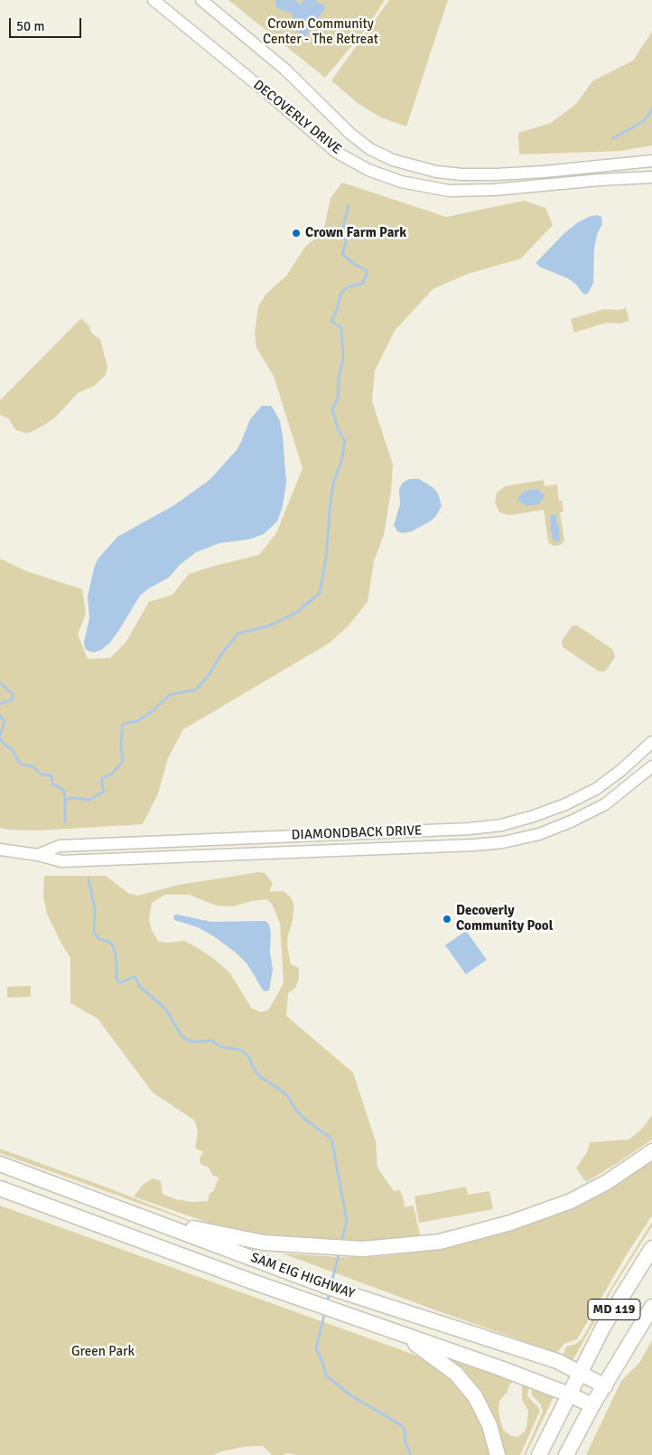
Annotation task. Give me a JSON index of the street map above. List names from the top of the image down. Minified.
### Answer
{"streets":{"main road":["SAM EIG HIGHWAY","MD 119"],"street":["DECOVERLY DRIVE","DIAMONDBACK DRIVE"]},"crossings":[["SAM EIG HIGHWAY","MD 119"]],"parks":["Crown Community Center - The Retreat","Green Park"],"places":["Crown Farm Park","Decoverly Community Pool"],"scale_bar":"50 m"}
